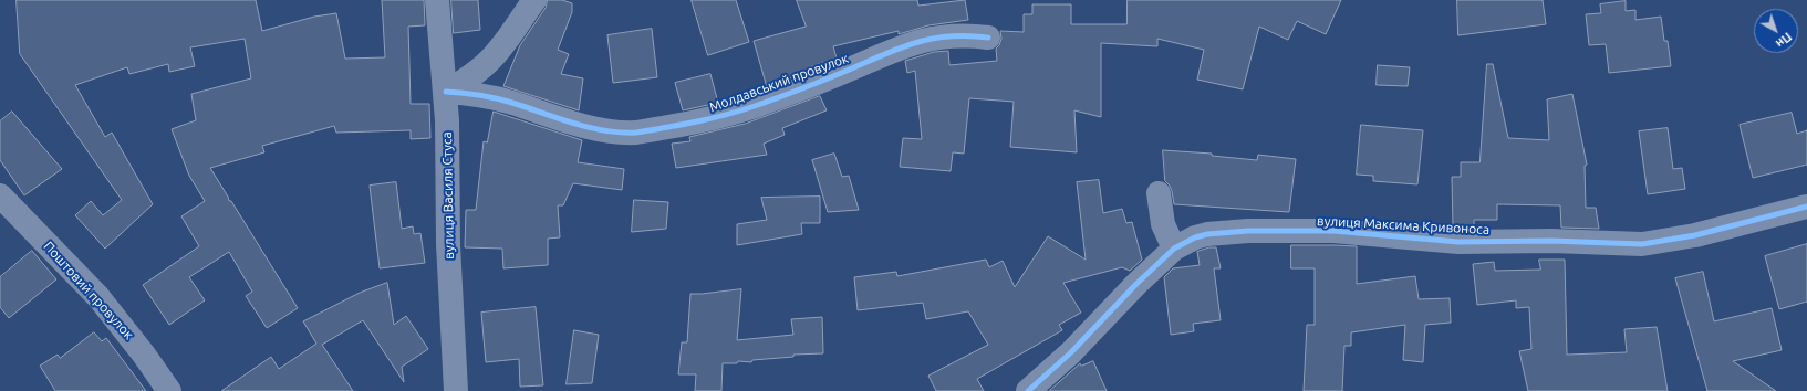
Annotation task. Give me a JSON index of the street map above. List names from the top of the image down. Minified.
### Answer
{"streets":{"street":["Молдавський провулок","вулиця Василя Стуса","вулиця Максима Кривоноса","Поштовий провулок"]},"crossings":[["Молдавський провулок","вулиця Василя Стуса"]],"north":"bottom right"}
